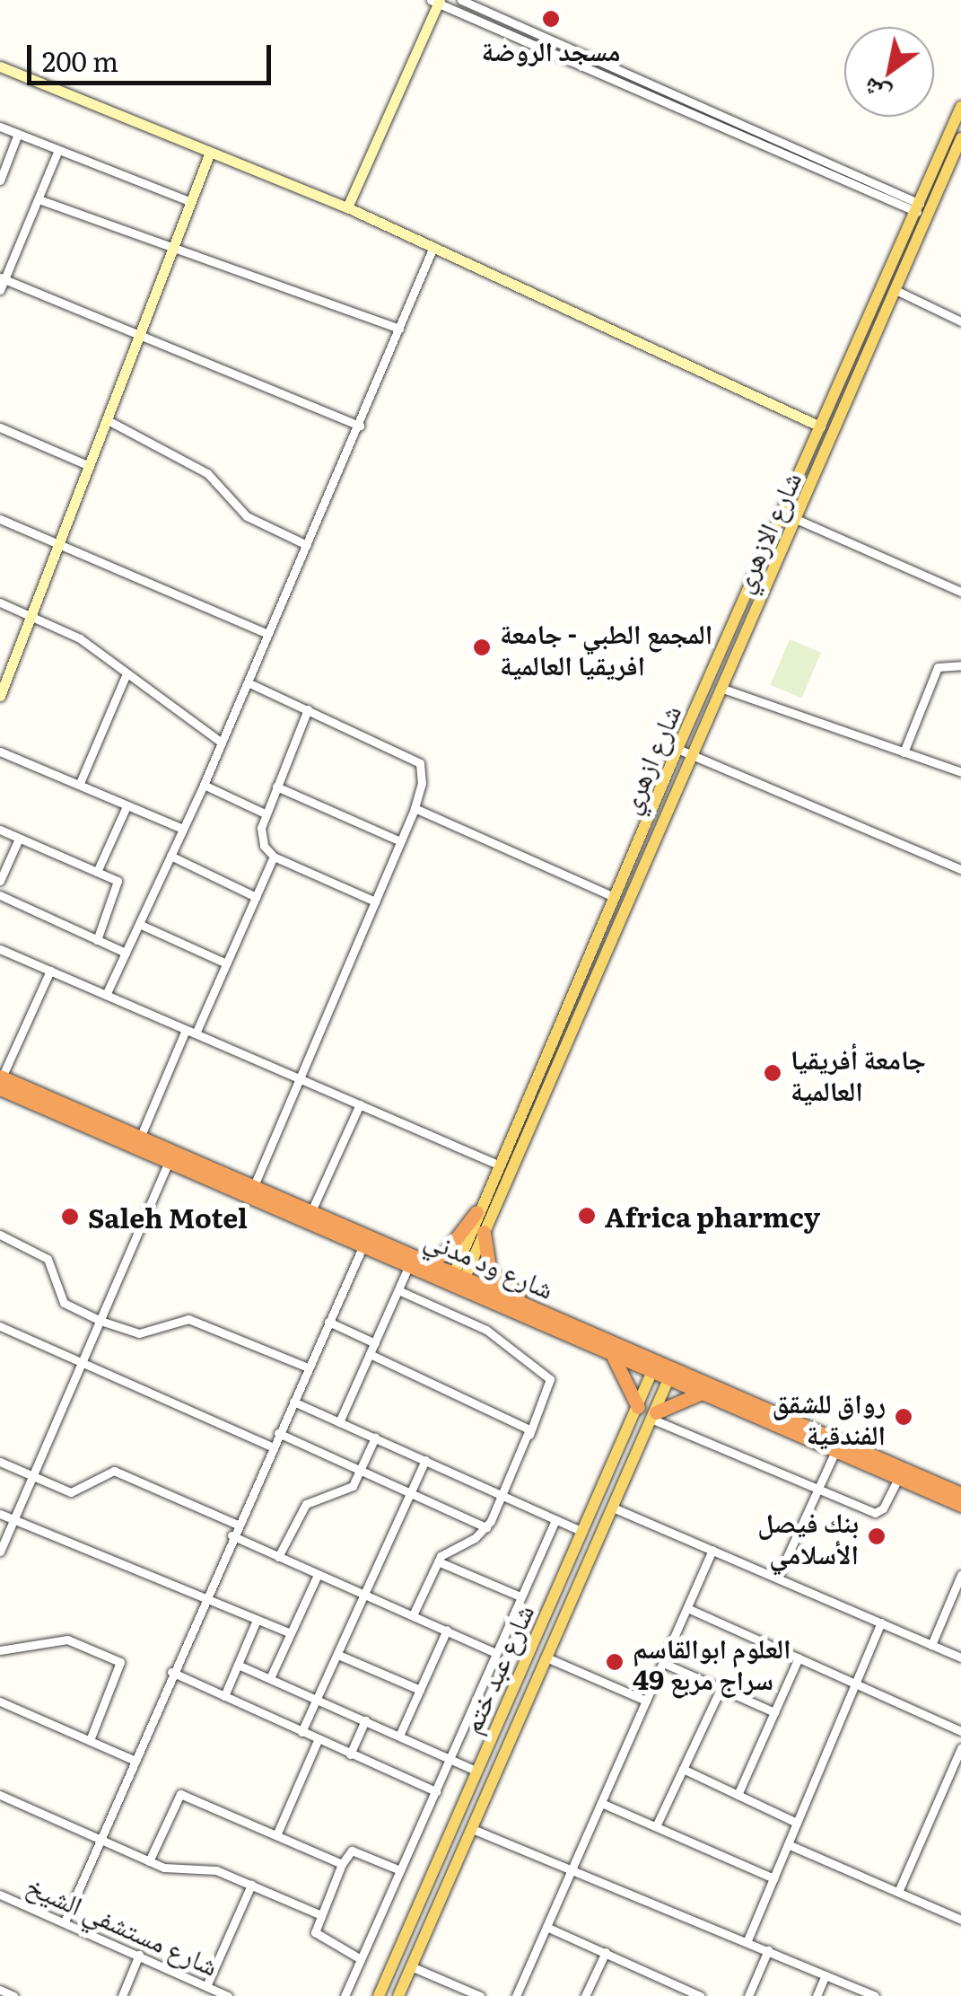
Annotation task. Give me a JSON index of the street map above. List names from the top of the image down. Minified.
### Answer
{"streets":{"highway":["شارع ود مدني"],"main road":["شارع الازهري","شارع ازهري","شارع عبد ختم"],"street":["شارع مستشفي الشيخ"]},"crossings":[["شارع الازهري","شارع ازهري"],["شارع الازهري","شارع ود مدني"],["شارع ازهري","شارع ود مدني"],["شارع ود مدني","شارع عبد ختم"]],"places":["مسجد الروضة","المجمع الطبي - جامعة افريقيا العالمية","جامعة أفريقيا العالمية","Africa pharmcy","Saleh Motel","رواق للشقق الفندقية","بنك فيصل الأسلامي","العلوم ابوالقاسم سراج مربع 49"],"scale_bar":"200 m","north":"bottom left"}
